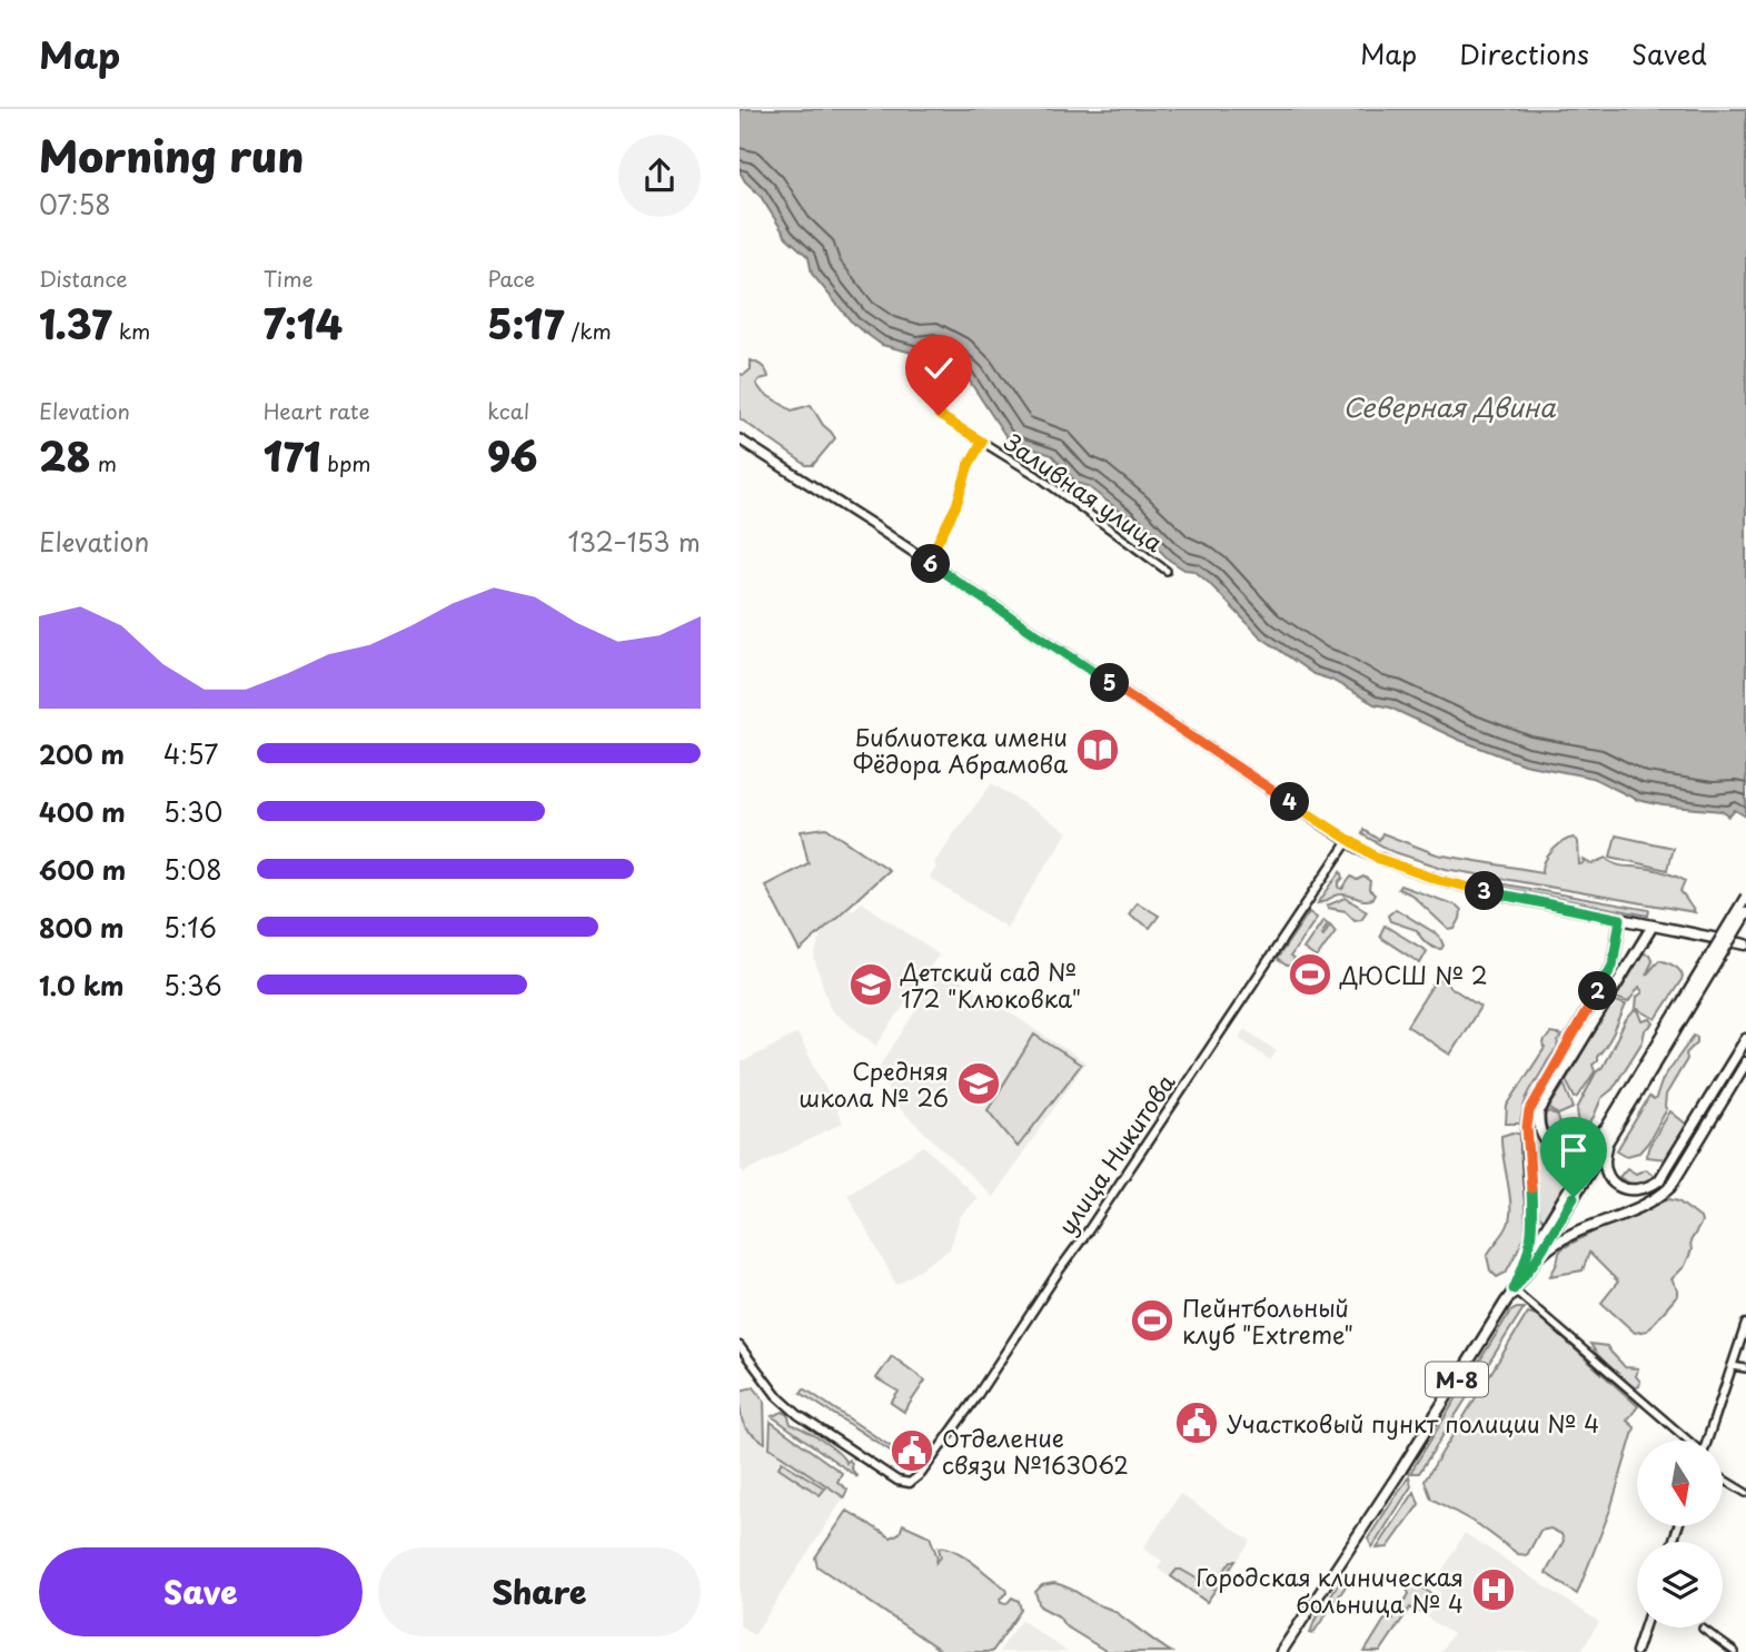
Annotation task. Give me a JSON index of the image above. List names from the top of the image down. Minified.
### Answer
{"streets":{"main road":["М-8"],"street":["Заливная улица","улица Никитова"]},"water":["Северная Двина"],"places":{"library":["Библиотека имени Фёдора Абрамова"],"sports":["ДЮСШ № 2","Пейнтбольный клуб \"Extreme\""],"school or university":["Детский сад № 172 \"Клюковка\"","Средняя школа № 26"],"public building":["Участковый пункт полиции № 4","Отделение связи №163062"],"hospital":["Городская клиническая больница № 4"]},"north":"bottom","page":{"header":"Map","nav":["Map","Directions","Saved"],"heading":["Morning run","07:58"],"stats":[["Distance","1.37 km"],["Time","7:14"],["Pace","5:17 /km"],["Elevation","28 m"],["Heart rate","171 bpm"],["kcal","96"]],"chart":["Elevation","132–153 m"],"pins":["6","5","4","3","2"],"list":[{"name":"200 m","note":"4:57"},{"name":"400 m","note":"5:30"},{"name":"600 m","note":"5:08"},{"name":"800 m","note":"5:16"},{"name":"1.0 km","note":"5:36"}],"buttons":["Save","Share"]}}
